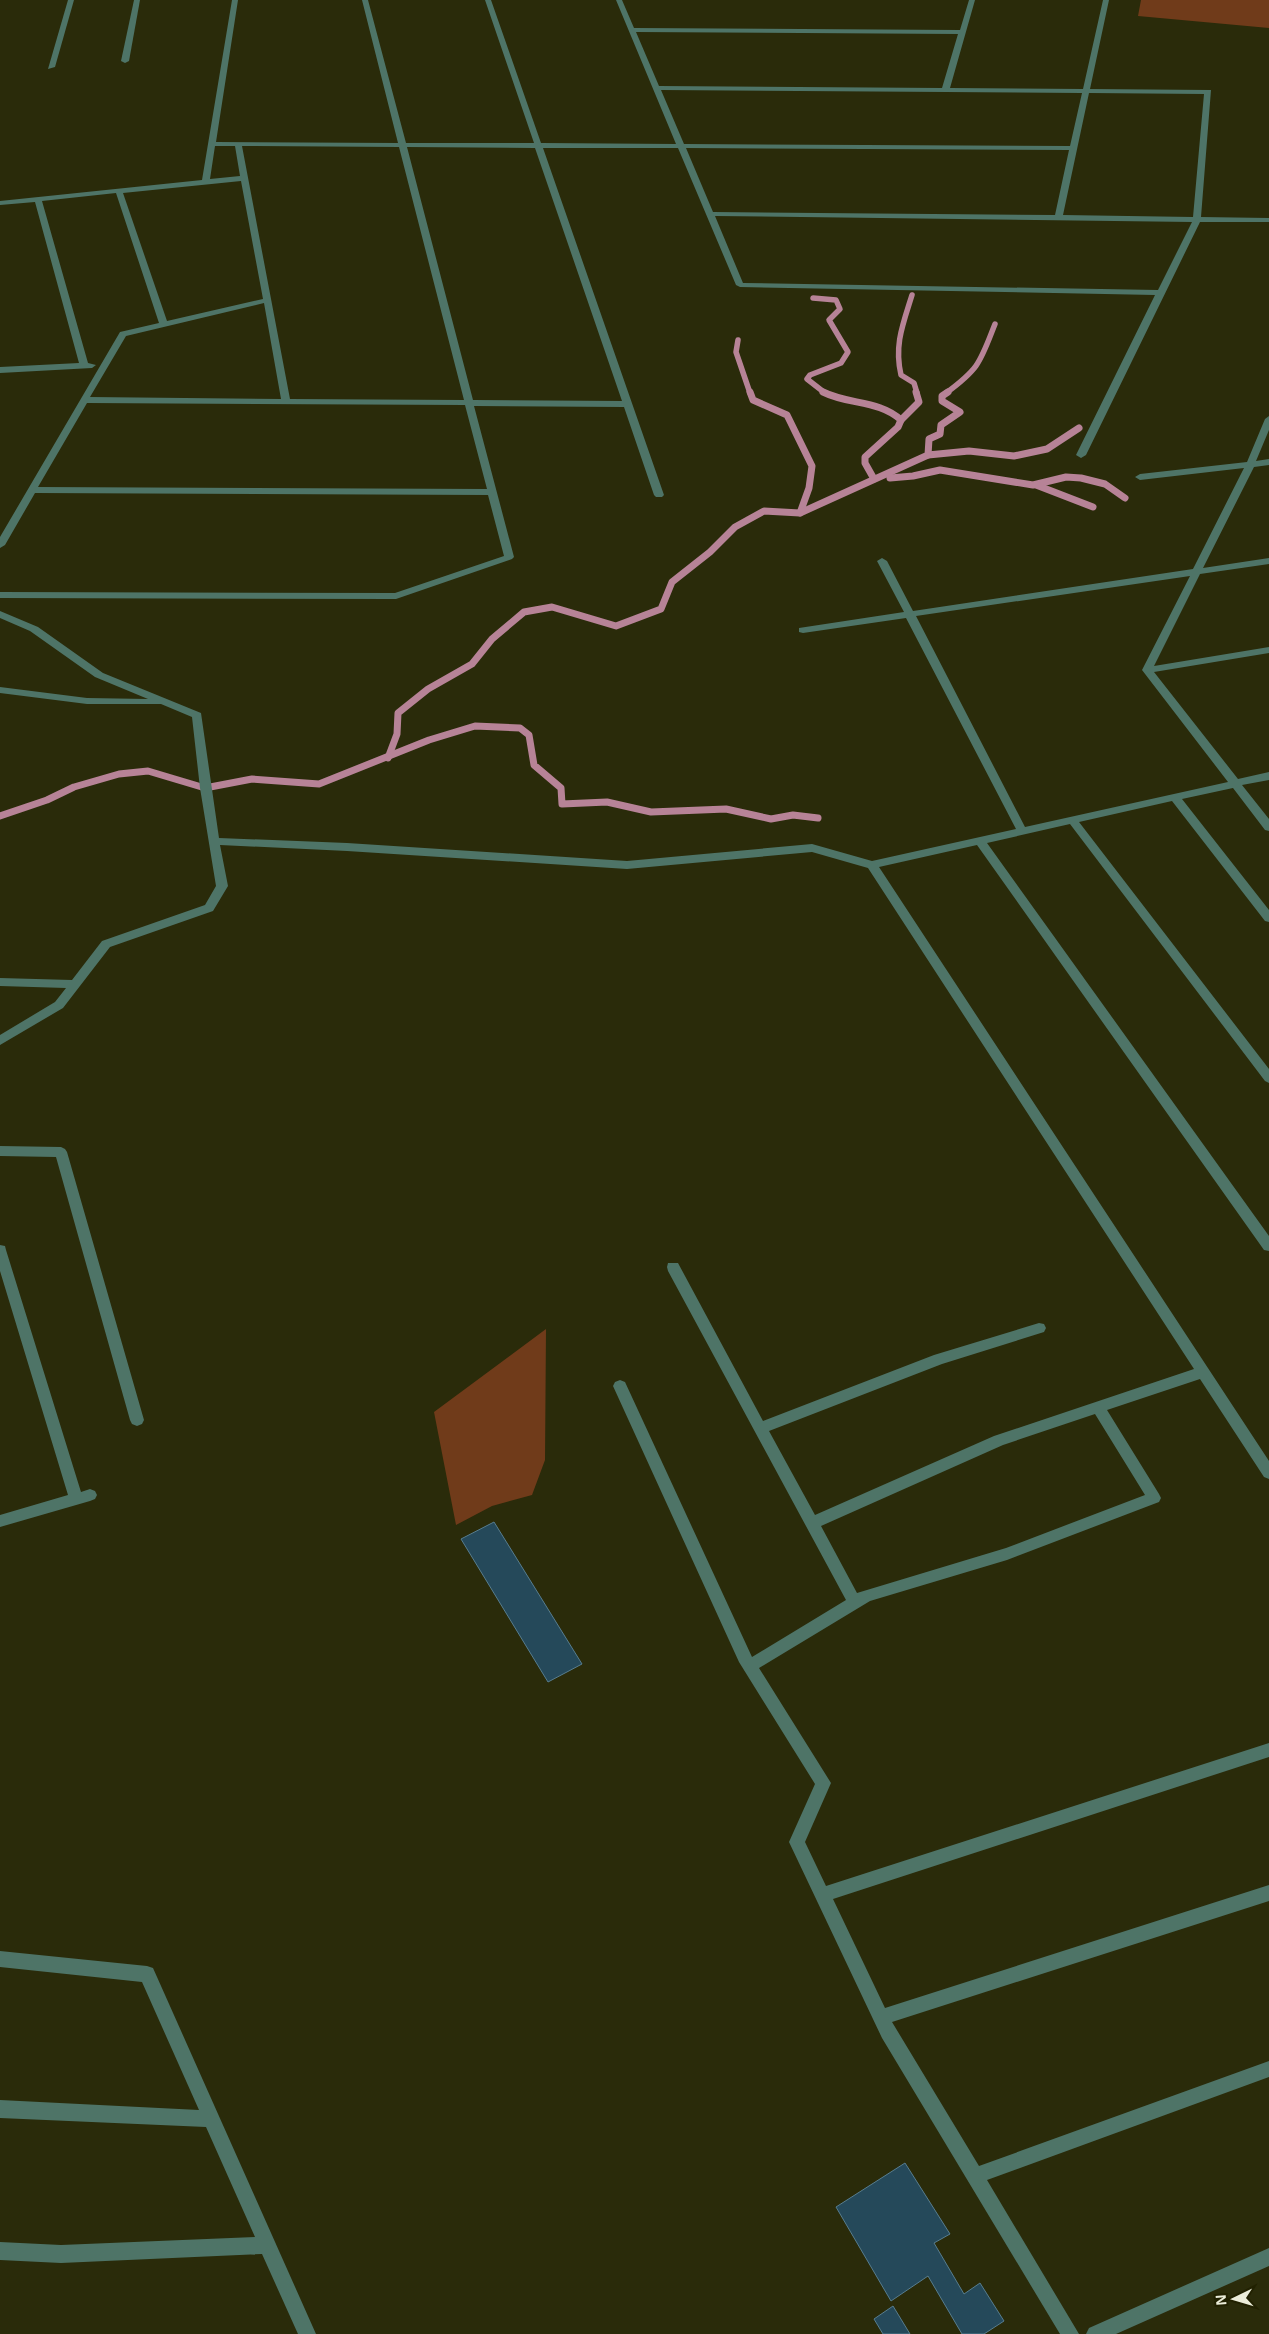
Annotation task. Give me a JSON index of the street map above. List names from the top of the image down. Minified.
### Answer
{"north":"left"}
